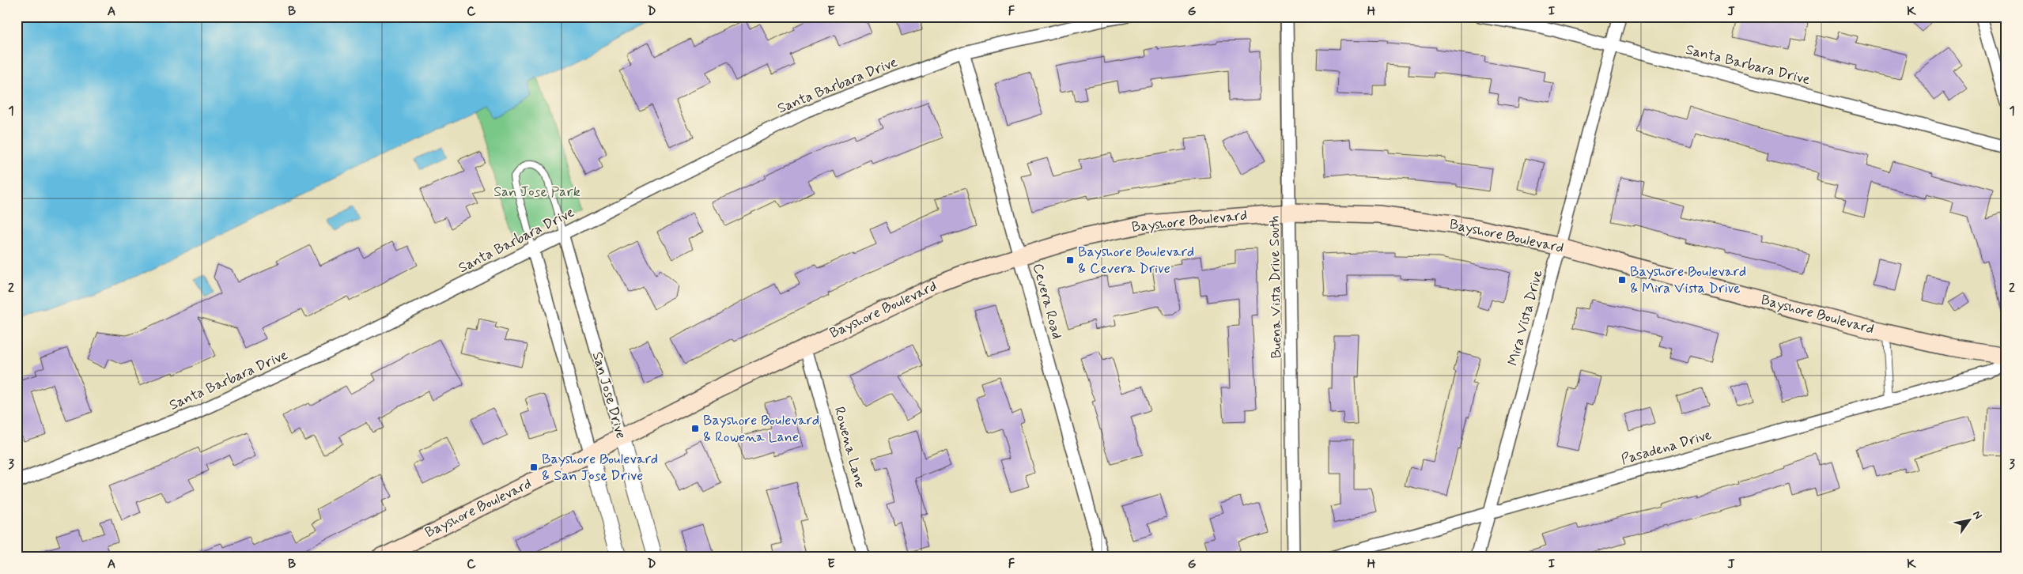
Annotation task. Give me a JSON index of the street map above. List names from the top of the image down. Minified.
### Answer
{"streets":{"main road":["Bayshore Boulevard"],"street":["Santa Barbara Drive","Buena Vista Drive South","Cevera Road","Mira Vista Drive","San Jose Drive","Rowena Lane","Pasadena Drive"]},"crossings":[["Santa Barbara Drive","Cevera Road"],["Santa Barbara Drive","Mira Vista Drive"],["Santa Barbara Drive","San Jose Drive"],["Bayshore Boulevard","Buena Vista Drive South"],["Bayshore Boulevard","Cevera Road"],["Bayshore Boulevard","Mira Vista Drive"],["Bayshore Boulevard","San Jose Drive"],["Bayshore Boulevard","Rowena Lane"],["Mira Vista Drive","Pasadena Drive"]],"parks":["San Jose Park"],"places":{"transit":["Bayshore Boulevard & Cevera Drive","Bayshore Boulevard & Mira Vista Drive","Bayshore Boulevard & Rowena Lane","Bayshore Boulevard & San Jose Drive"]},"north":"top right","grid":{"columns":["A","B","C","D","E","F","G","H","I","J","K"],"rows":["1","2","3"]}}
